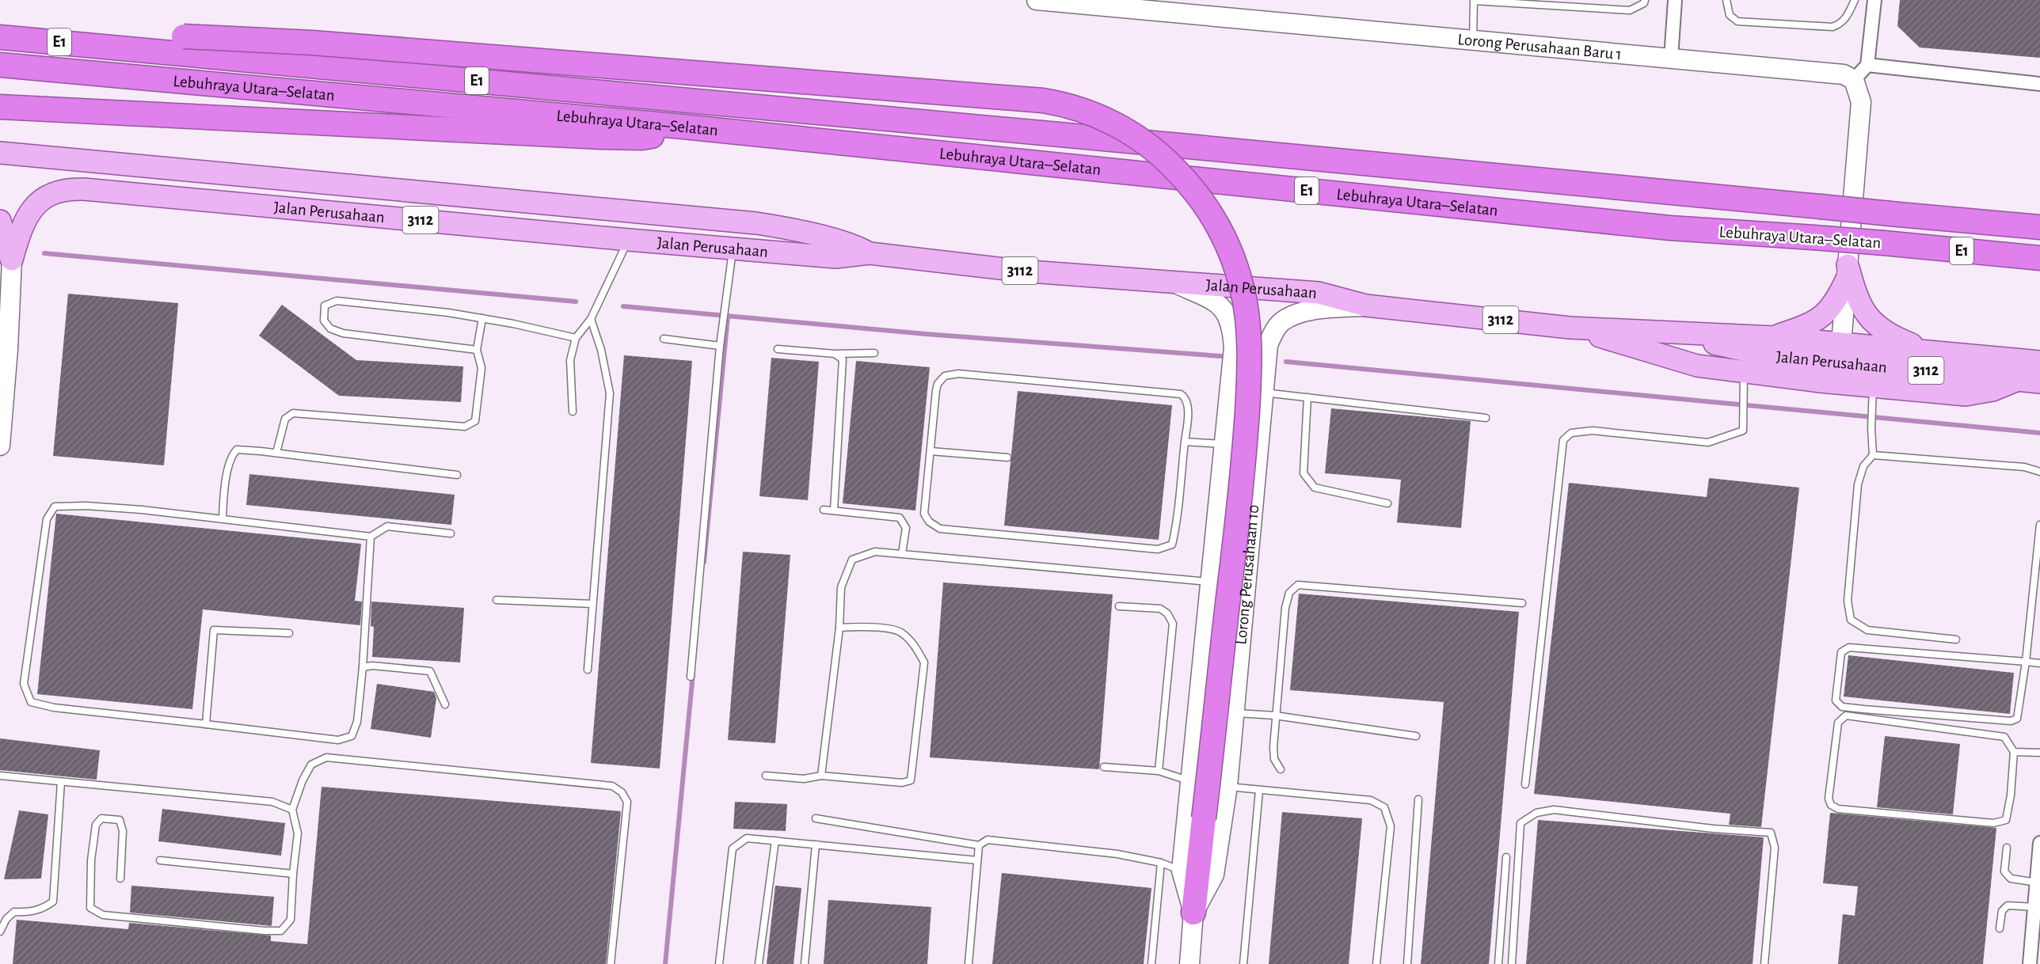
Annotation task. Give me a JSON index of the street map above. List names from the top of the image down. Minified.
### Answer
{"streets":{"highway":["E1","Lebuhraya Utara–Selatan"],"main road":["Jalan Perusahaan","3112"],"street":["Lorong Perusahaan Baru 1","Lorong Perusahaan 10"]},"crossings":[["Jalan Perusahaan","Lorong Perusahaan 10"]]}
